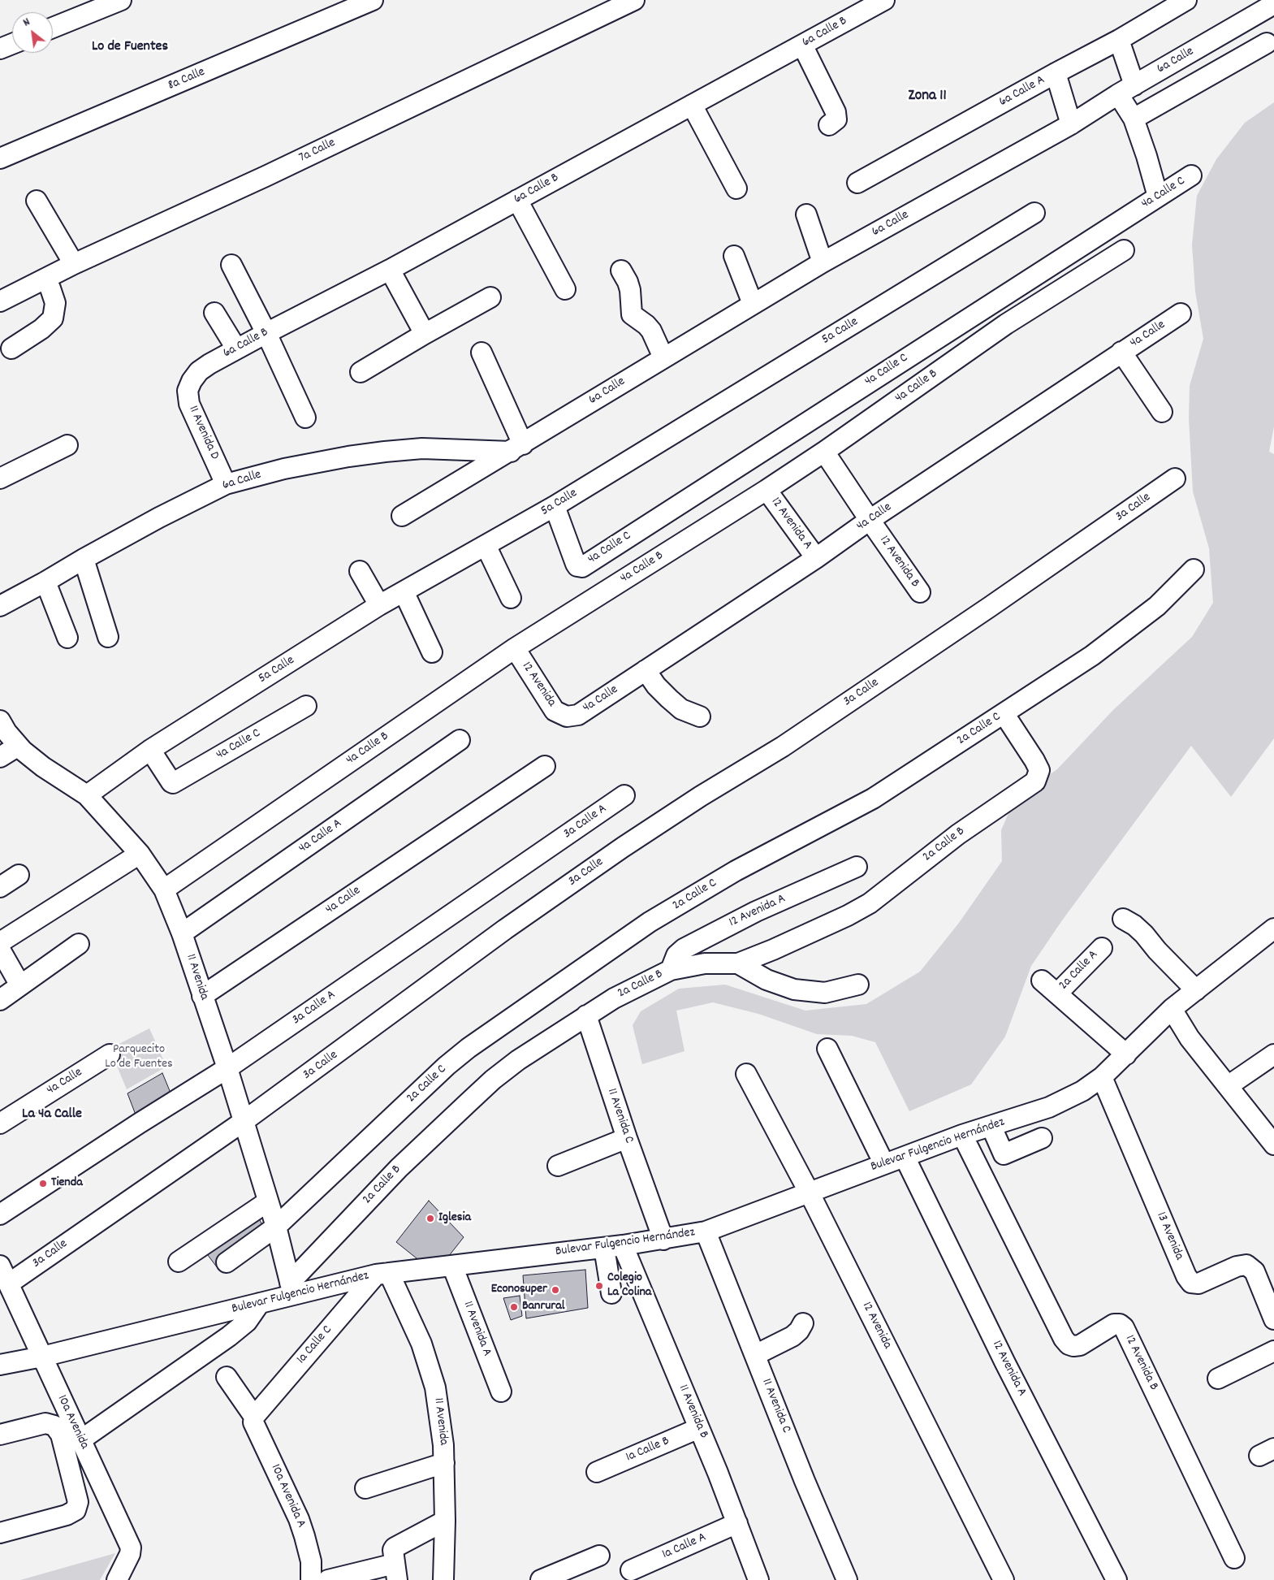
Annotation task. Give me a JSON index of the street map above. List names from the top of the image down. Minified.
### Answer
{"streets":{"street":["6a Calle B","6a Calle","8a Calle","6a Calle A","7a Calle","4a Calle C","5a Calle","4a Calle","4a Calle B","11 Avenida D","3a Calle","12 Avenida A","12 Avenida B","12 Avenida","2a Calle C","3a Calle A","4a Calle A","2a Calle B","2a Calle A","11 Avenida","11 Avenida C","Bulevar Fulgencio Hernández","13 Avenida","11 Avenida A","1a Calle C","11 Avenida B","10a Avenida","1a Calle B","10a Avenida A","1a Calle A"]},"crossings":[["6a Calle B","11 Avenida D"],["6a Calle","11 Avenida D"],["4a Calle C","5a Calle"],["5a Calle","11 Avenida"],["4a Calle","12 Avenida A"],["4a Calle","12 Avenida B"],["4a Calle","12 Avenida"],["4a Calle","11 Avenida"],["4a Calle B","12 Avenida A"],["4a Calle B","12 Avenida B"],["4a Calle B","12 Avenida"],["4a Calle B","11 Avenida"],["3a Calle","11 Avenida"],["3a Calle","10a Avenida"],["12 Avenida A","2a Calle B"],["12 Avenida A","Bulevar Fulgencio Hernández"],["12 Avenida B","Bulevar Fulgencio Hernández"],["12 Avenida","Bulevar Fulgencio Hernández"],["2a Calle C","2a Calle B"],["2a Calle C","11 Avenida"],["3a Calle A","11 Avenida"],["4a Calle A","11 Avenida"],["2a Calle B","11 Avenida"],["2a Calle B","11 Avenida C"],["2a Calle B","Bulevar Fulgencio Hernández"],["11 Avenida","Bulevar Fulgencio Hernández"],["11 Avenida","1a Calle C"],["11 Avenida C","Bulevar Fulgencio Hernández"],["Bulevar Fulgencio Hernández","13 Avenida"],["Bulevar Fulgencio Hernández","11 Avenida A"],["Bulevar Fulgencio Hernández","1a Calle C"],["Bulevar Fulgencio Hernández","11 Avenida B"],["Bulevar Fulgencio Hernández","10a Avenida"],["1a Calle C","10a Avenida A"],["11 Avenida B","1a Calle B"],["11 Avenida B","1a Calle A"]],"districts":["Lo de Fuentes","Zona 11","La 4a Calle"],"parks":["Parquecito Lo de Fuentes"],"places":["Tienda","Iglesia","Colegio La Colina","Econosuper","Banrural"],"north":"top left"}
